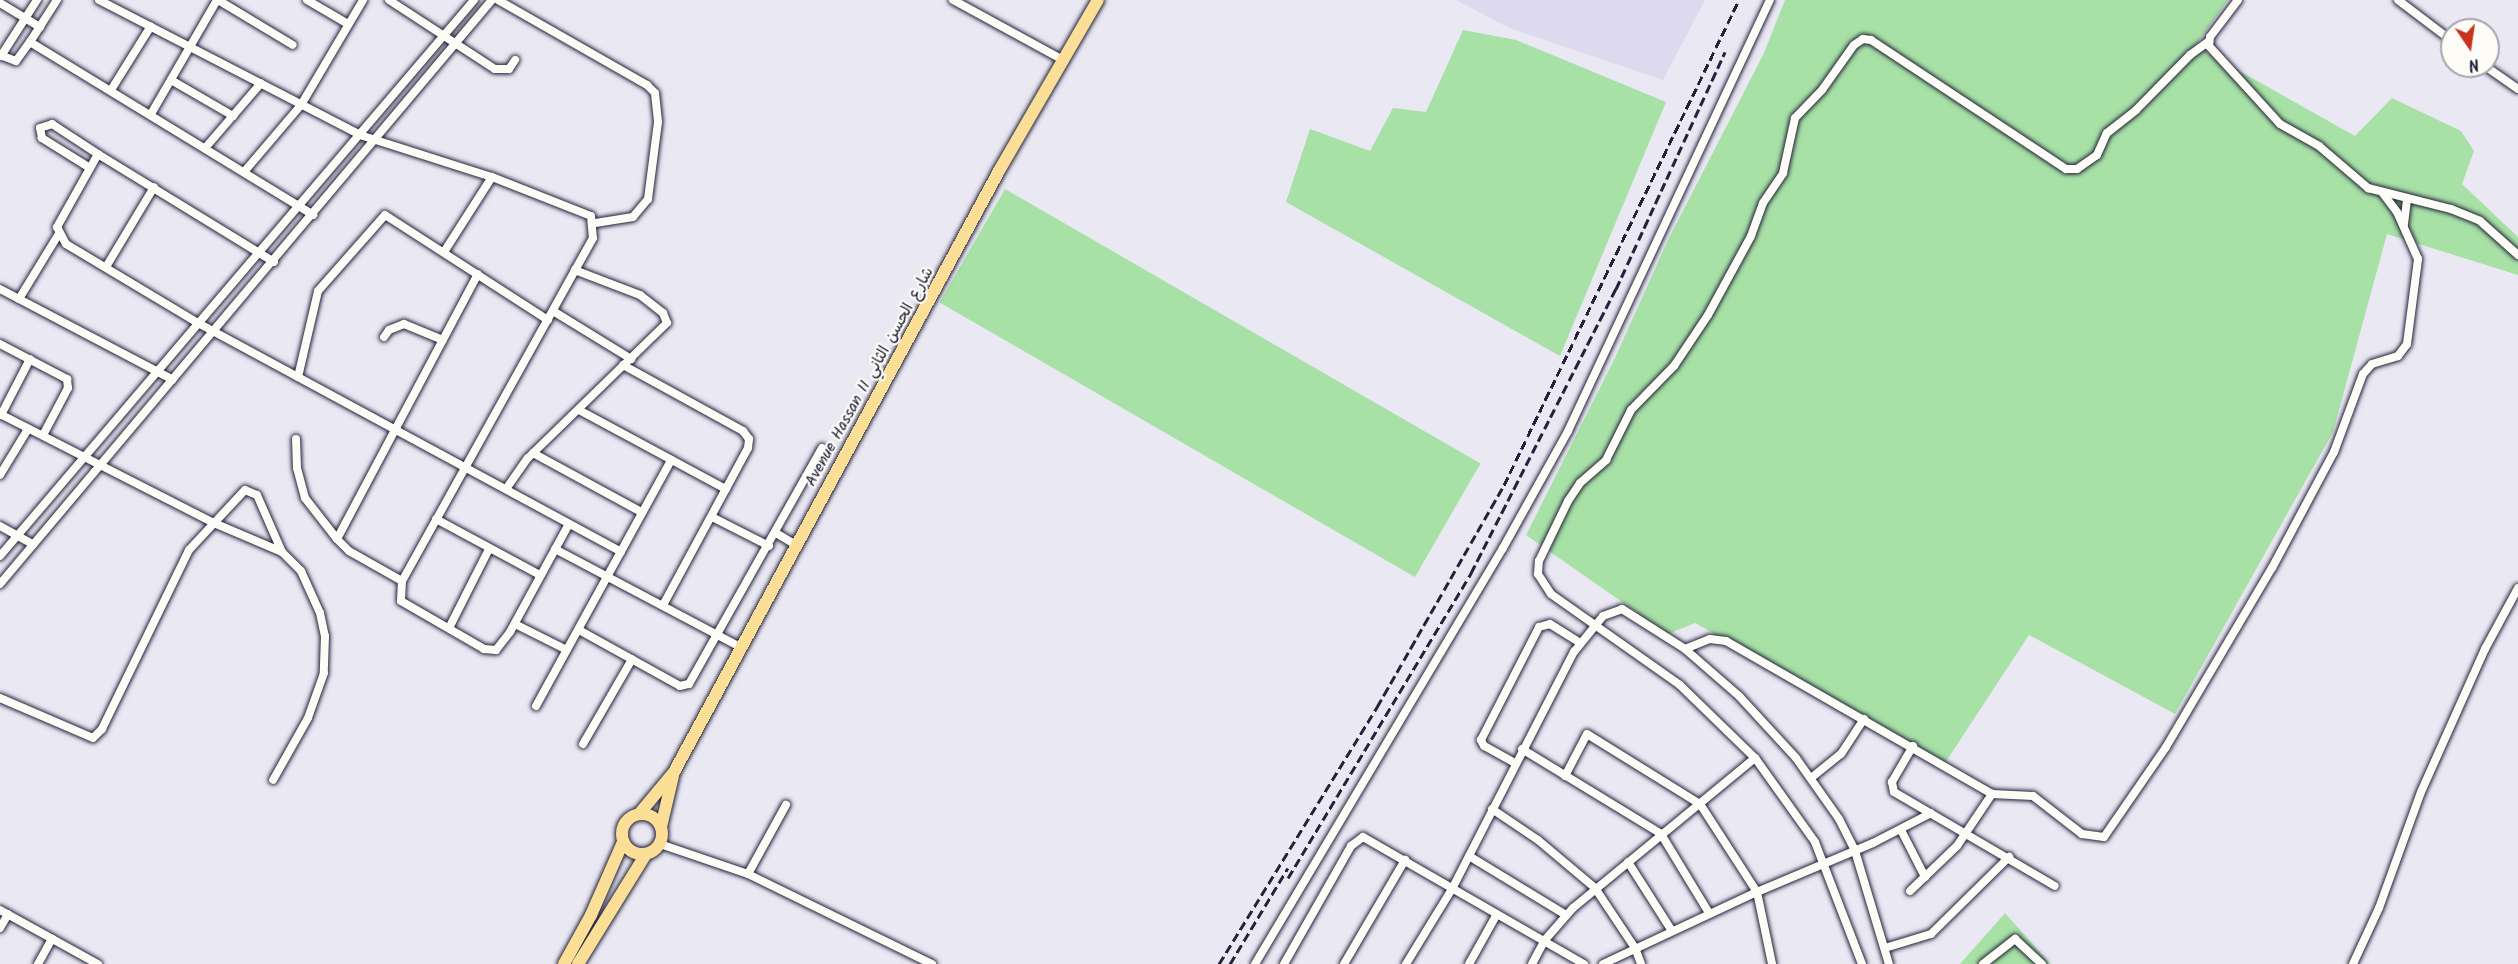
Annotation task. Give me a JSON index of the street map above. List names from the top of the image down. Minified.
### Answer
{"streets":{"main road":["Avenue Hassan II شارع الحسن الثاني"]},"north":"bottom"}
